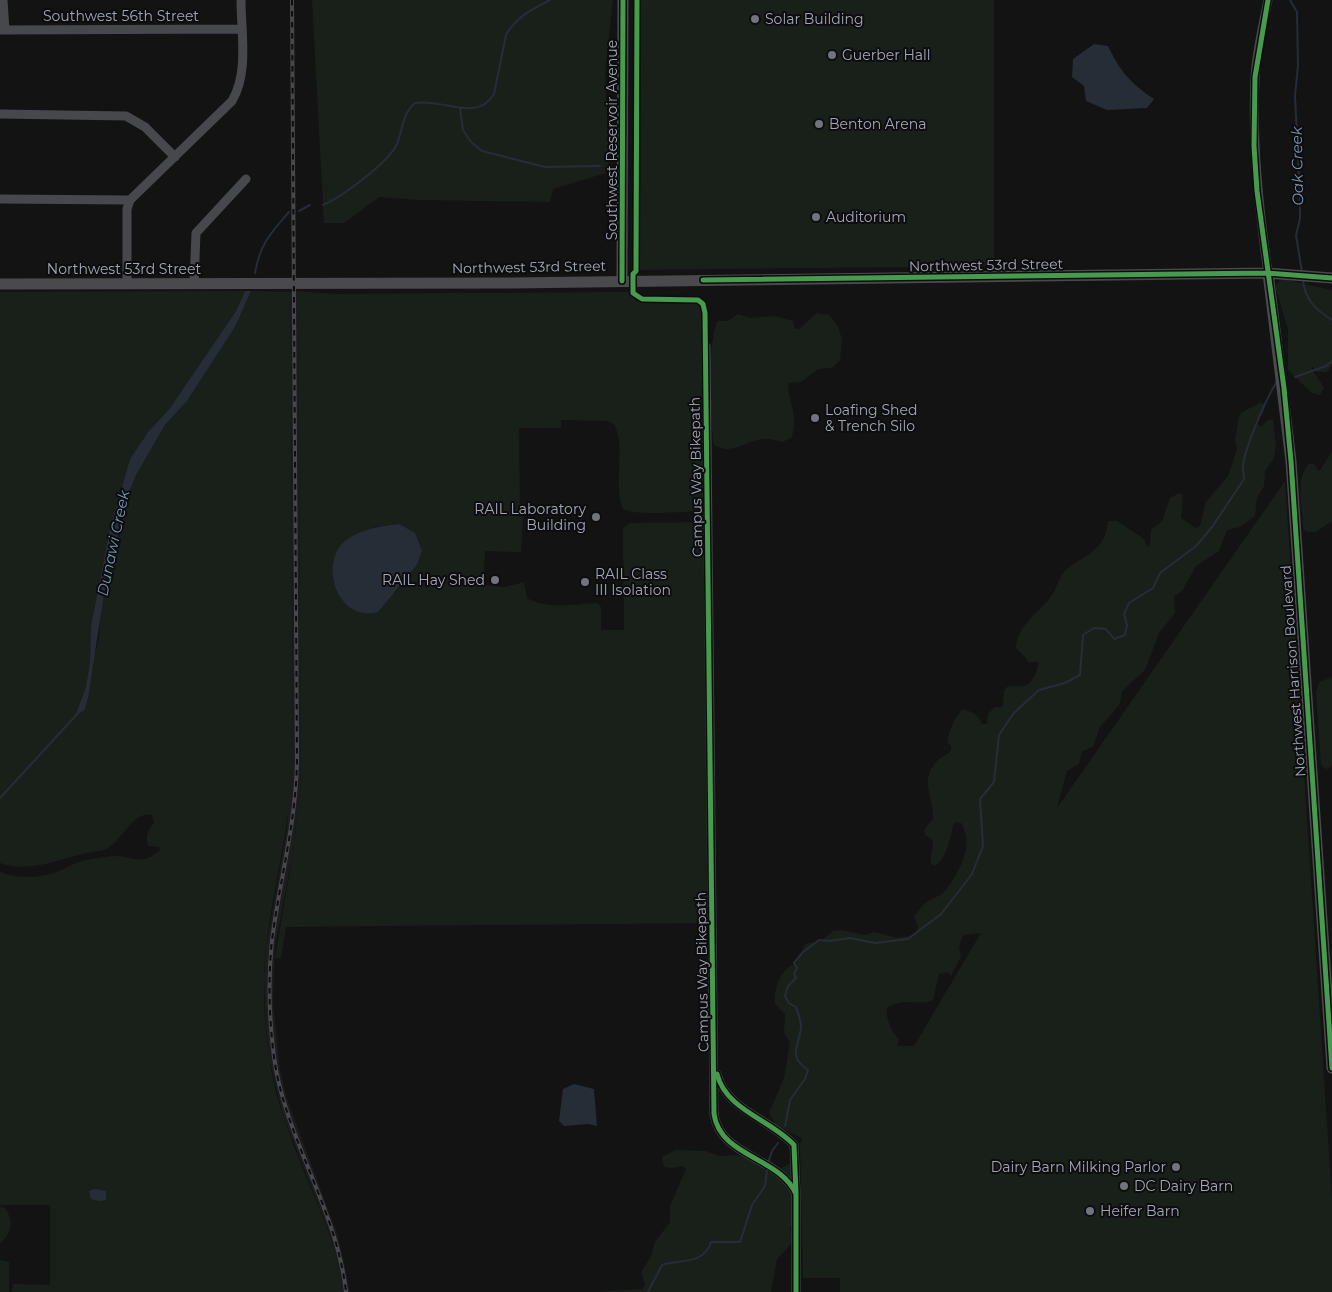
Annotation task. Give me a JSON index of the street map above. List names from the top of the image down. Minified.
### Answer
{"streets":{"main road":["Southwest Reservoir Avenue","Northwest 53rd Street","Northwest Harrison Boulevard"],"street":["Southwest 56th Street","Campus Way Bikepath"]},"crossings":[["Southwest Reservoir Avenue","Northwest 53rd Street"],["Northwest 53rd Street","Northwest Harrison Boulevard"]],"water":["Oak Creek","Dunawi Creek"],"places":["Solar Building","Guerber Hall","Benton Arena","Auditorium","Loafing Shed & Trench Silo","RAIL Laboratory Building","RAIL Hay Shed","RAIL Class III Isolation","Dairy Barn Milking Parlor","DC Dairy Barn","Heifer Barn"]}
